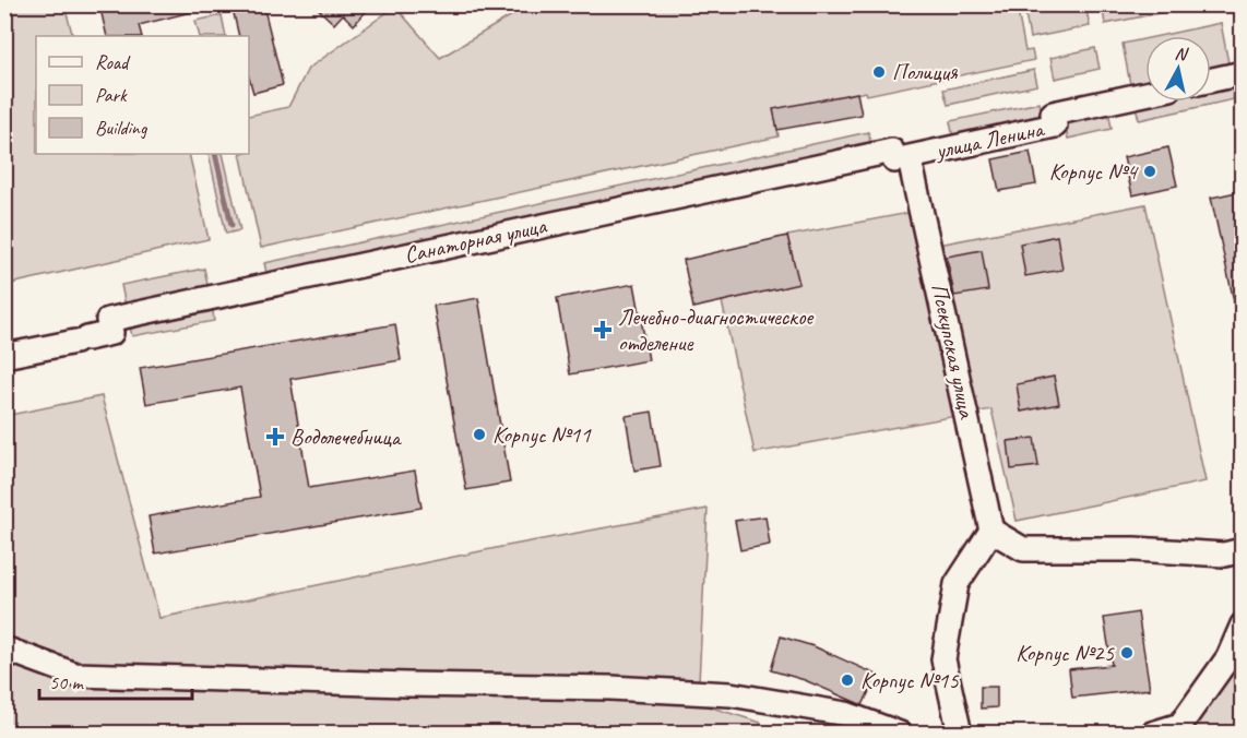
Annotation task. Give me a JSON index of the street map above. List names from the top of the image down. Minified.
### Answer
{"streets":{"street":["улица Ленина","Санаторная улица","Псекупская улица"]},"crossings":[["улица Ленина","Санаторная улица"]],"places":{"other":["Полиция","Корпус №4","Корпус №11","Корпус №25","Корпус №15"],"health":["Лечебно-диагностическое отделение","Водолечебница"]},"legend":["Road","Park","Building"],"scale_bar":"50 m","north":"top"}
